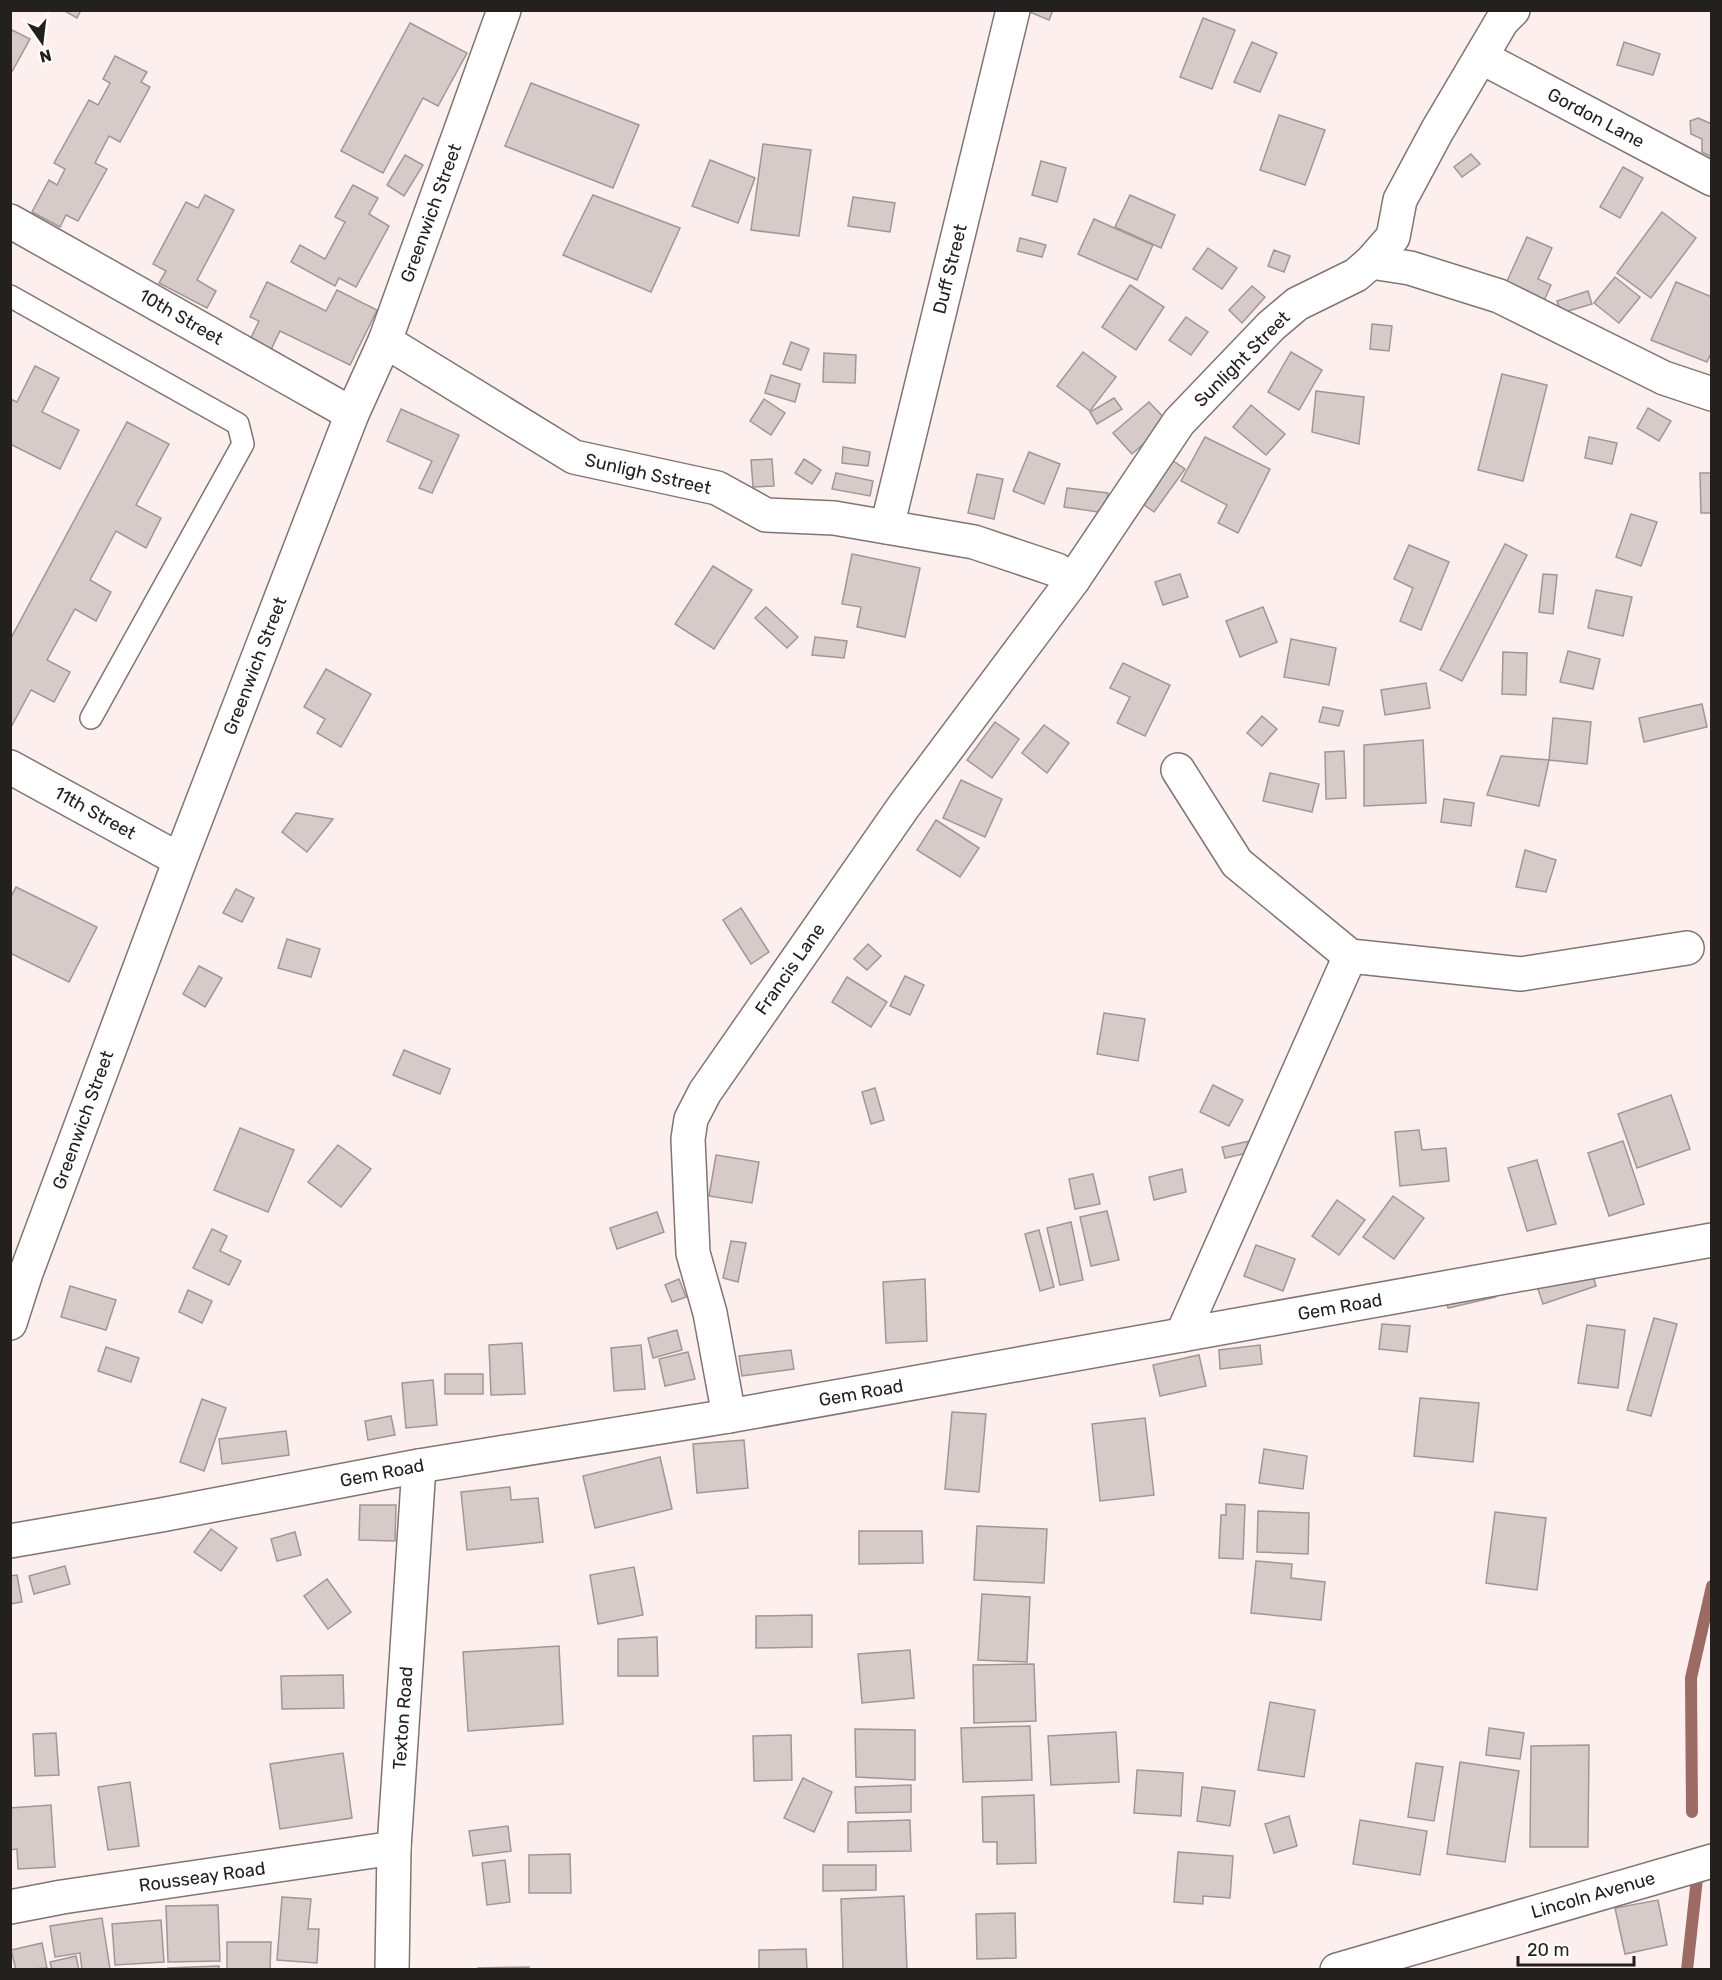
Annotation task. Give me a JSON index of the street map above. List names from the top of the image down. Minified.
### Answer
{"streets":{"street":["Gordon Lane","Greenwich Street","Duff Street","10th Street","Sunlight Street","Sunligh Sstreet","11th Street","Francis Lane","Gem Road","Texton Road","Rousseay Road","Lincoln Avenue"]},"crossings":[["Gordon Lane","Sunlight Street"],["Greenwich Street","10th Street"],["Greenwich Street","Sunligh Sstreet"],["Greenwich Street","11th Street"],["Duff Street","Sunligh Sstreet"],["Sunlight Street","Sunligh Sstreet"],["Sunlight Street","Francis Lane"],["Sunligh Sstreet","Francis Lane"],["Francis Lane","Gem Road"],["Gem Road","Texton Road"],["Texton Road","Rousseay Road"]],"scale_bar":"20 m","north":"bottom"}
